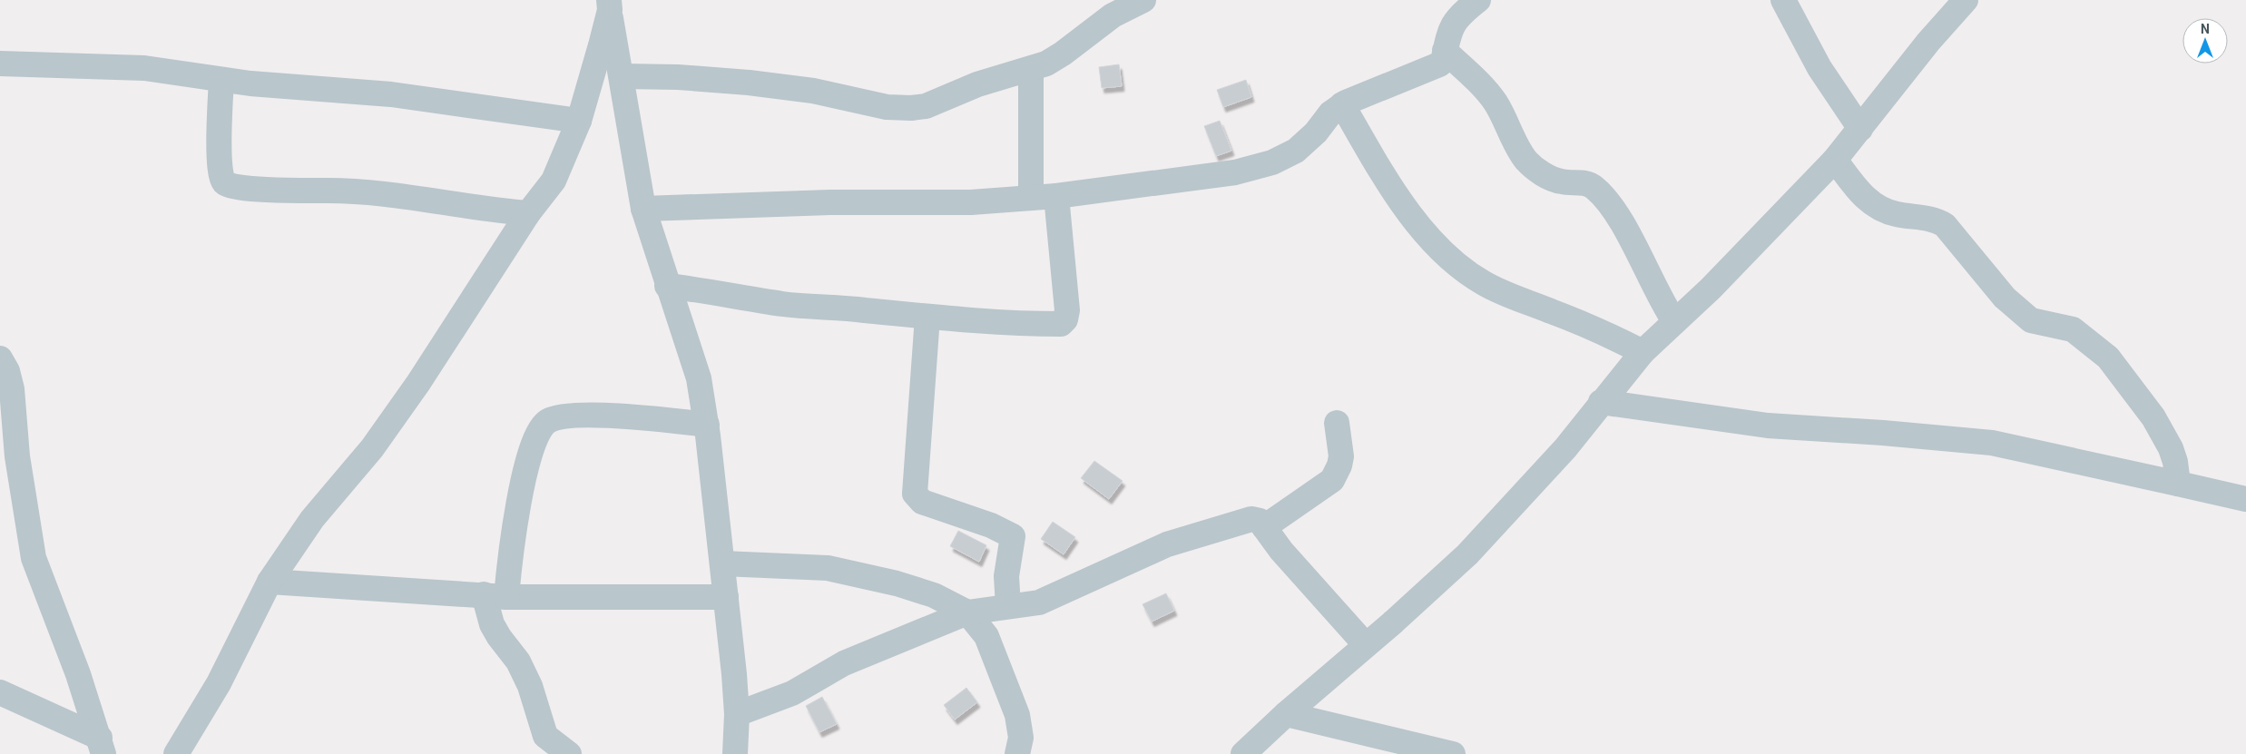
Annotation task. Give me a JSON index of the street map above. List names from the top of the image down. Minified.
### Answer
{"north":"top"}
